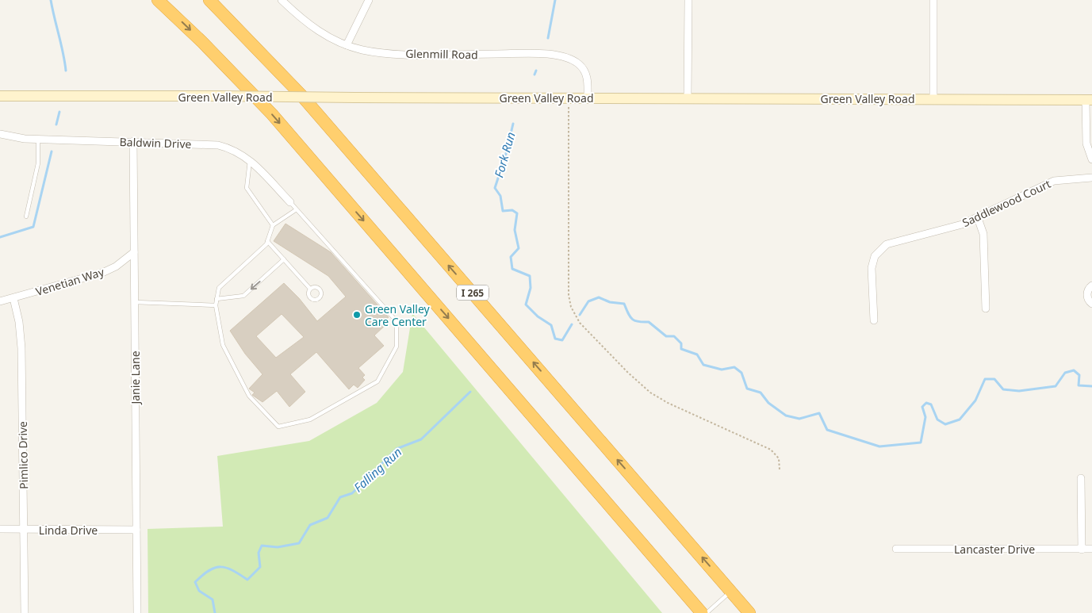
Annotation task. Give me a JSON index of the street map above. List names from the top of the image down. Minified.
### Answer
{"streets":{"highway":["I 265"],"street":["Glenmill Road","Green Valley Road","Baldwin Drive","Saddlewood Court","Venetian Way","Janie Lane","Pimlico Drive","Linda Drive","Lancaster Drive"]},"crossings":[["Glenmill Road","Green Valley Road"],["Baldwin Drive","Janie Lane"],["Venetian Way","Janie Lane"],["Venetian Way","Pimlico Drive"],["Janie Lane","Linda Drive"],["Pimlico Drive","Linda Drive"]],"water":["Fork Run","Falling Run"],"places":["Green Valley Care Center"]}
